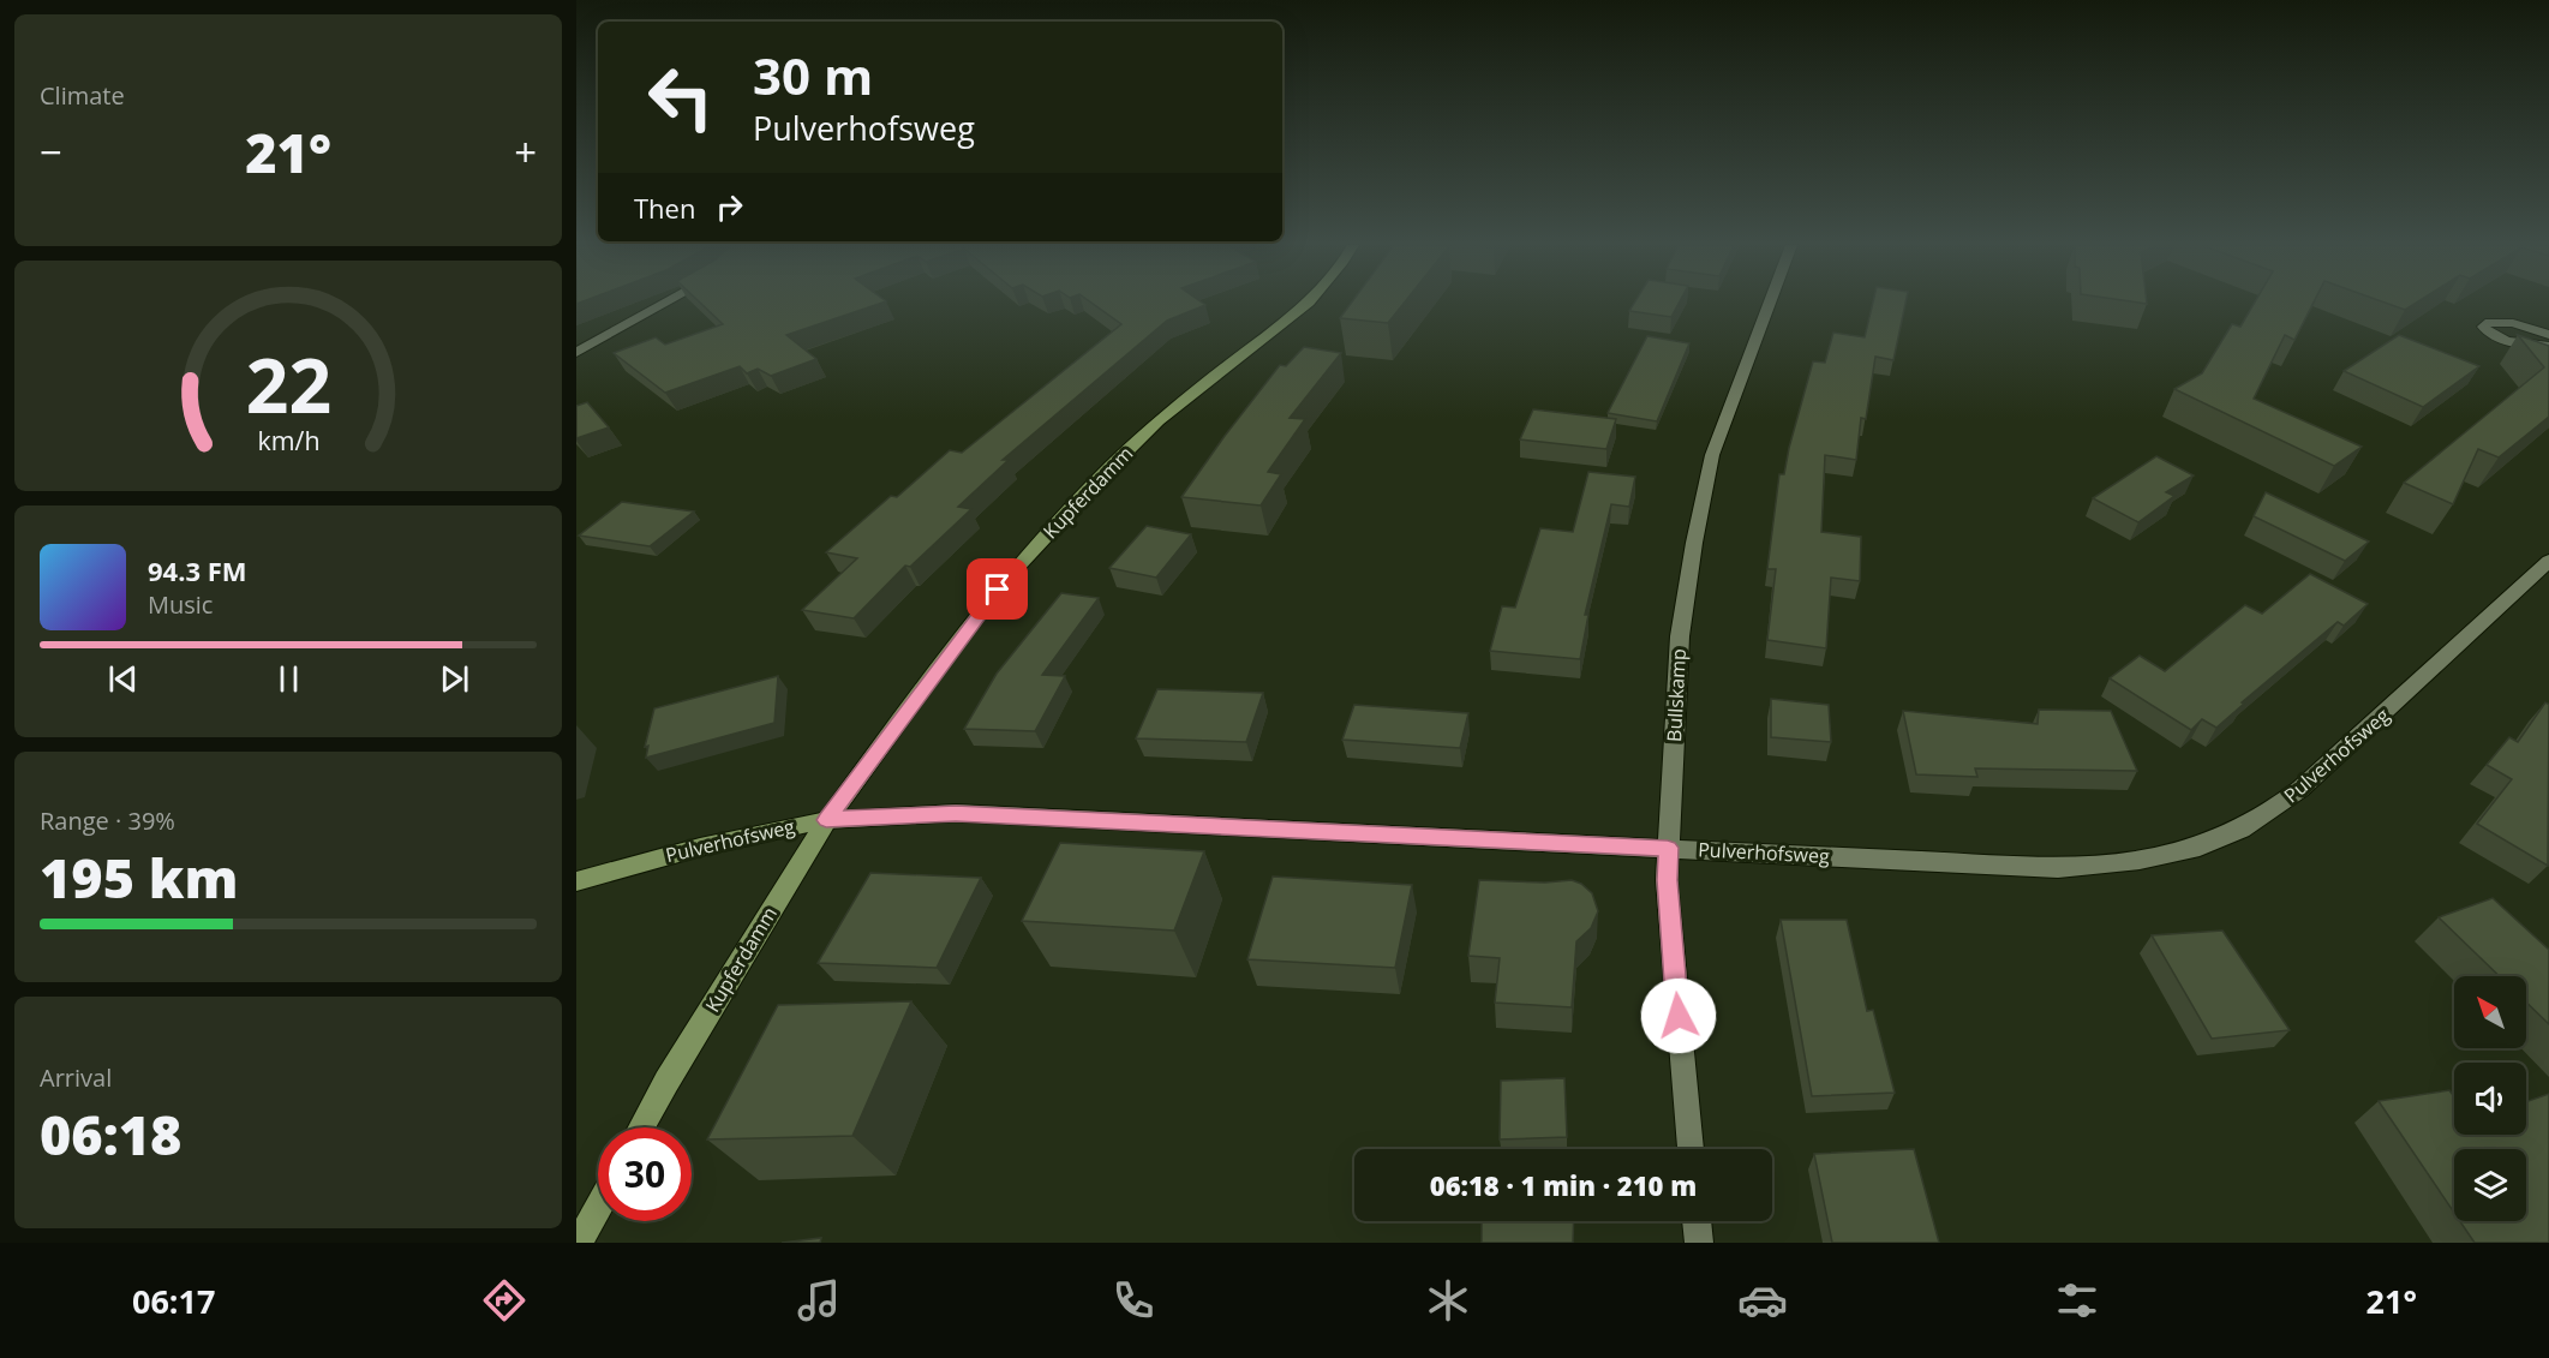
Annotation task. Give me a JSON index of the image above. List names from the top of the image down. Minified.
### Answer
{"streets":{"street":["Kupferdamm","Bullskamp","Pulverhofsweg"]},"crossings":[["Kupferdamm","Pulverhofsweg"],["Bullskamp","Pulverhofsweg"]],"north":"top left","page":{"tile":["Climate",["Range · 39%","195 km"],["Arrival","06:18"]],"turn":["30 m","Pulverhofsweg"],"heat":["−","21°","+"],"then":"Then","song":["94.3 FM","Music"],"limit":"30","trip":"06:18 · 1 min · 210 m","tabs":["06:17","21°"],"gauge":["22","km/h"]}}
